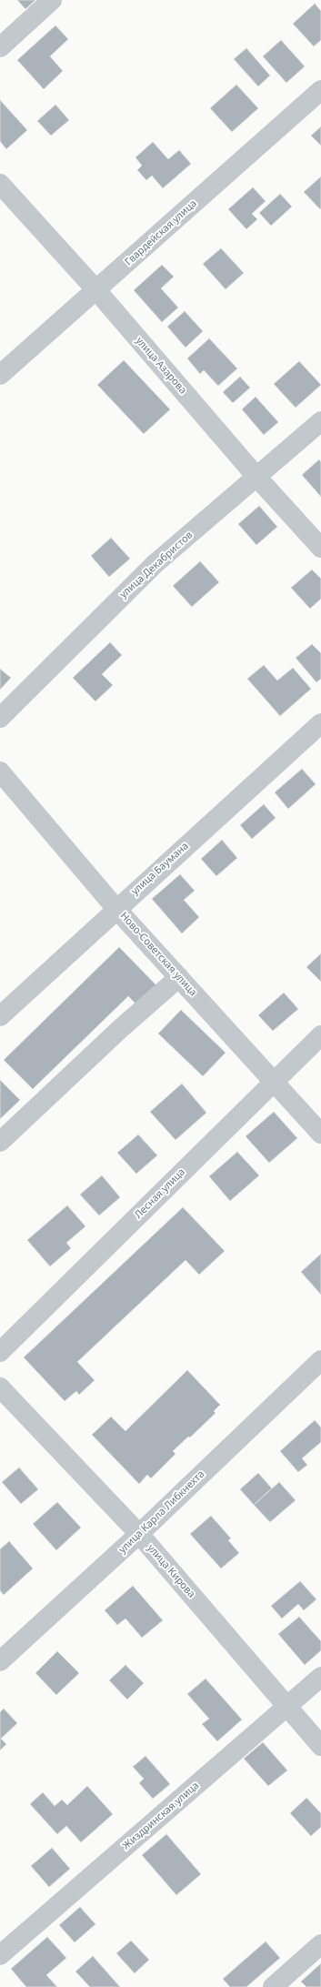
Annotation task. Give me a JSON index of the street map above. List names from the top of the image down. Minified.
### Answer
{"streets":{"street":["Гвардейская улица","улица Азарова","улица Декабристов","улица Баумана","Ново-Советская улица","Лесная улица","улица Карла Либкнехта","улица Кирова","Жиздринская улица"]},"crossings":[["Гвардейская улица","улица Азарова"],["улица Азарова","улица Декабристов"],["улица Баумана","Ново-Советская улица"],["Ново-Советская улица","Лесная улица"],["улица Карла Либкнехта","улица Кирова"],["улица Кирова","Жиздринская улица"]]}
